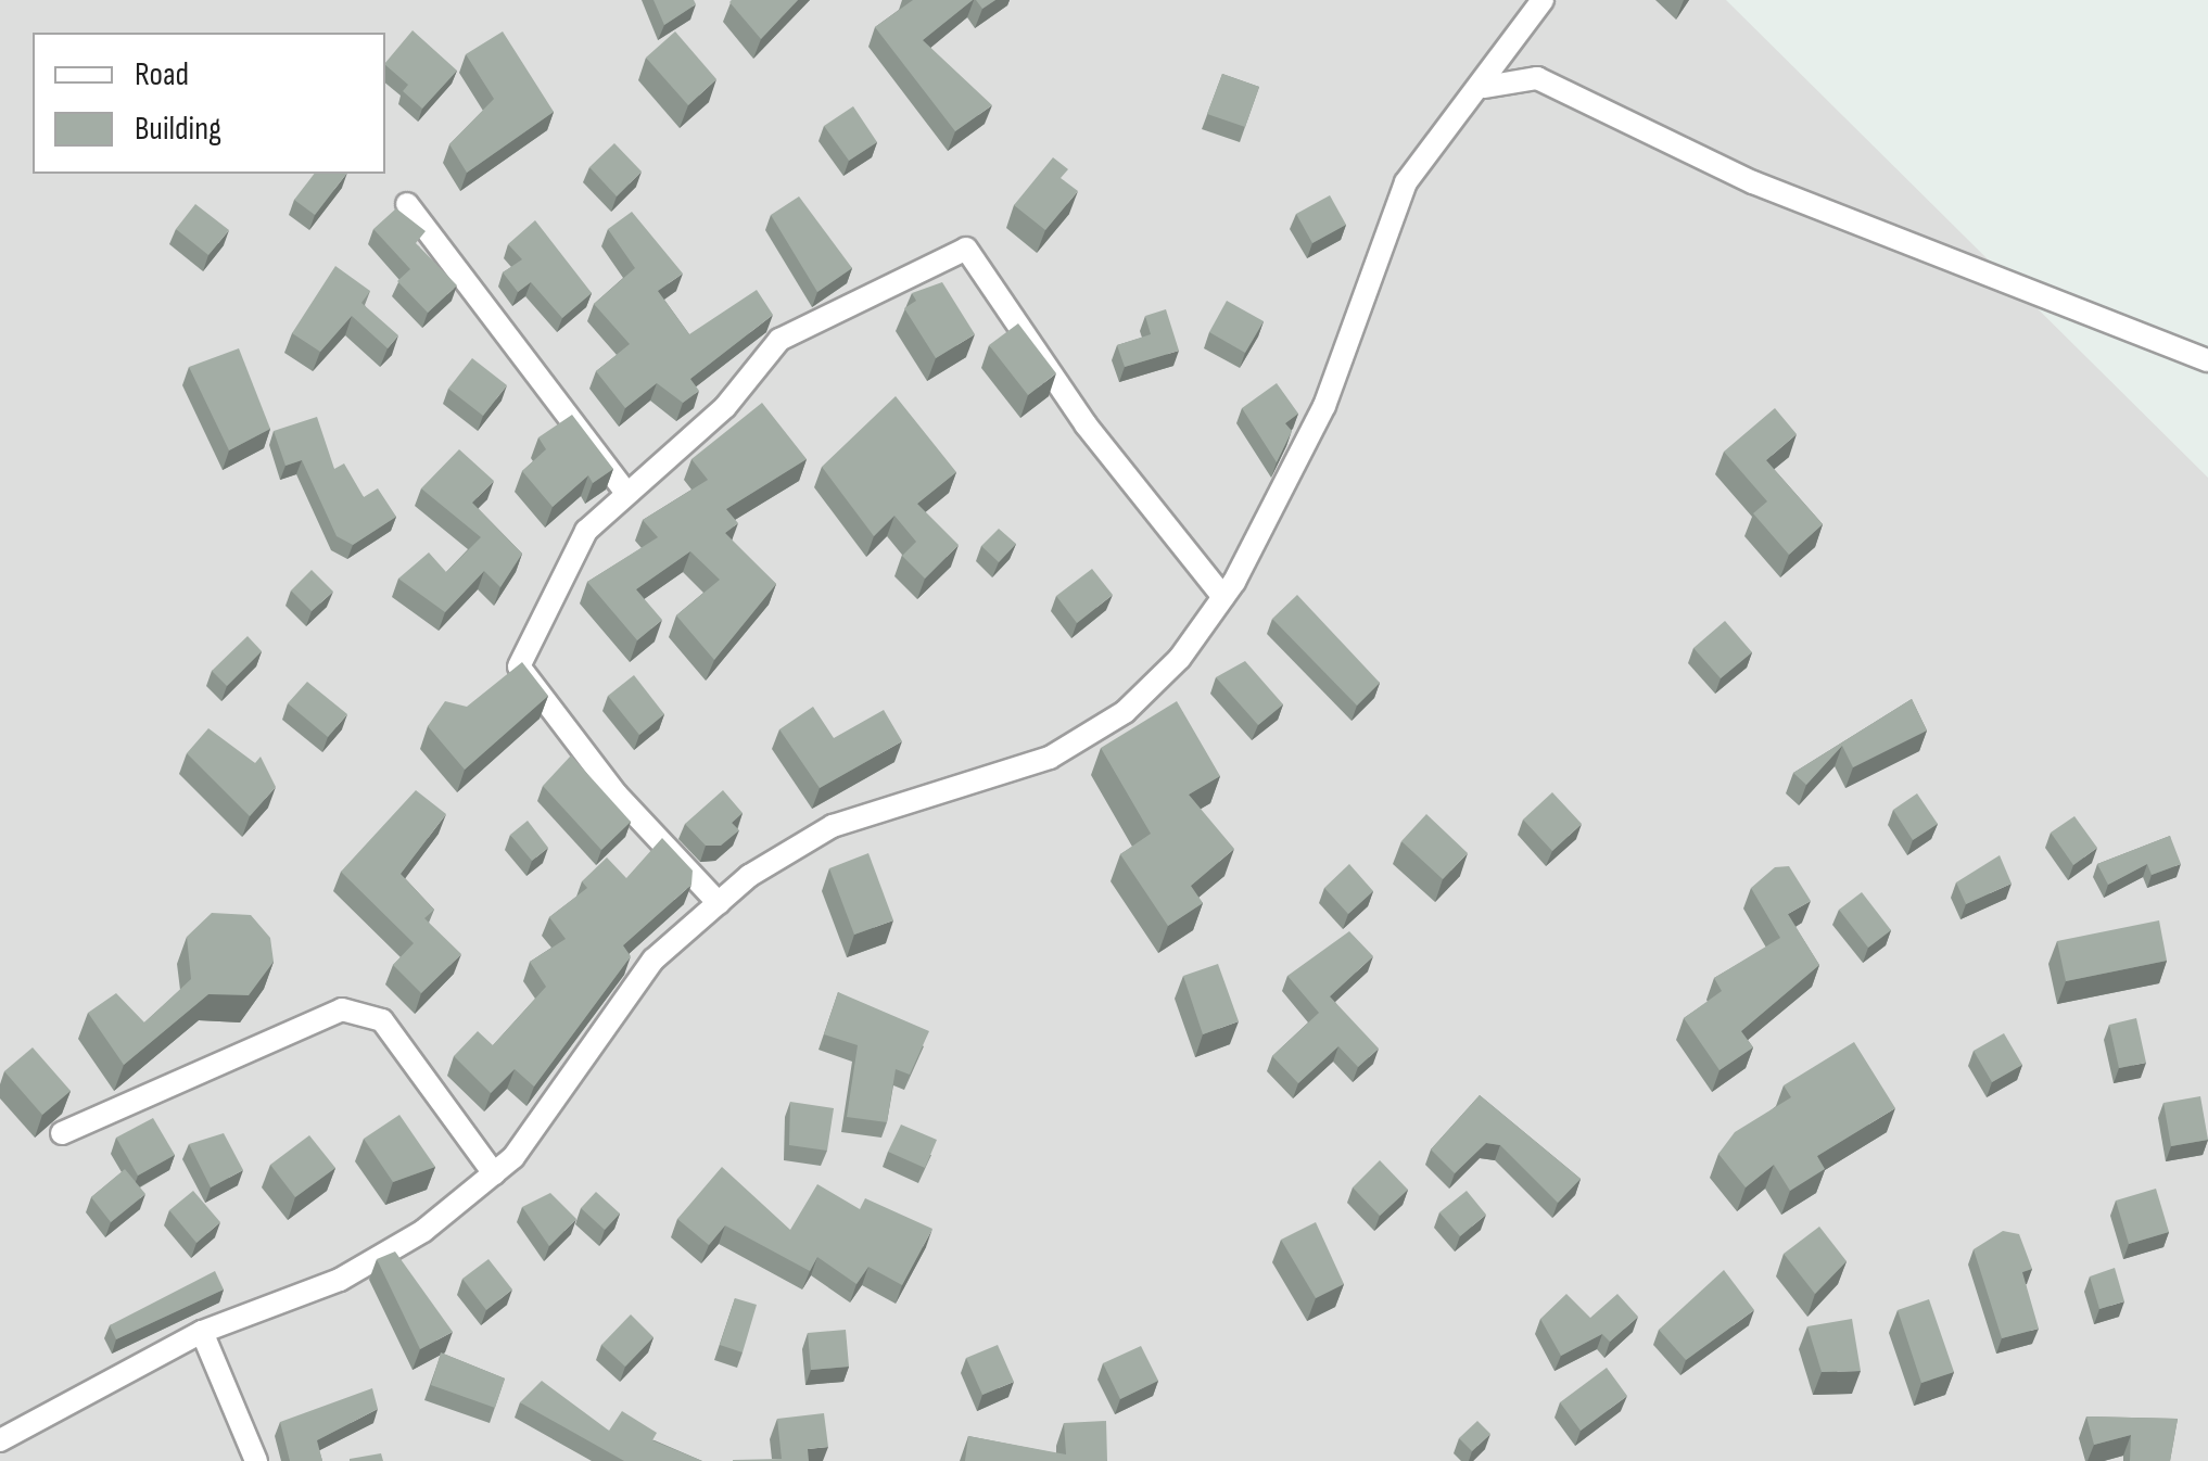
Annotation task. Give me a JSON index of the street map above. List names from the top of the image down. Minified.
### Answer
{"legend":["Road","Building"]}
